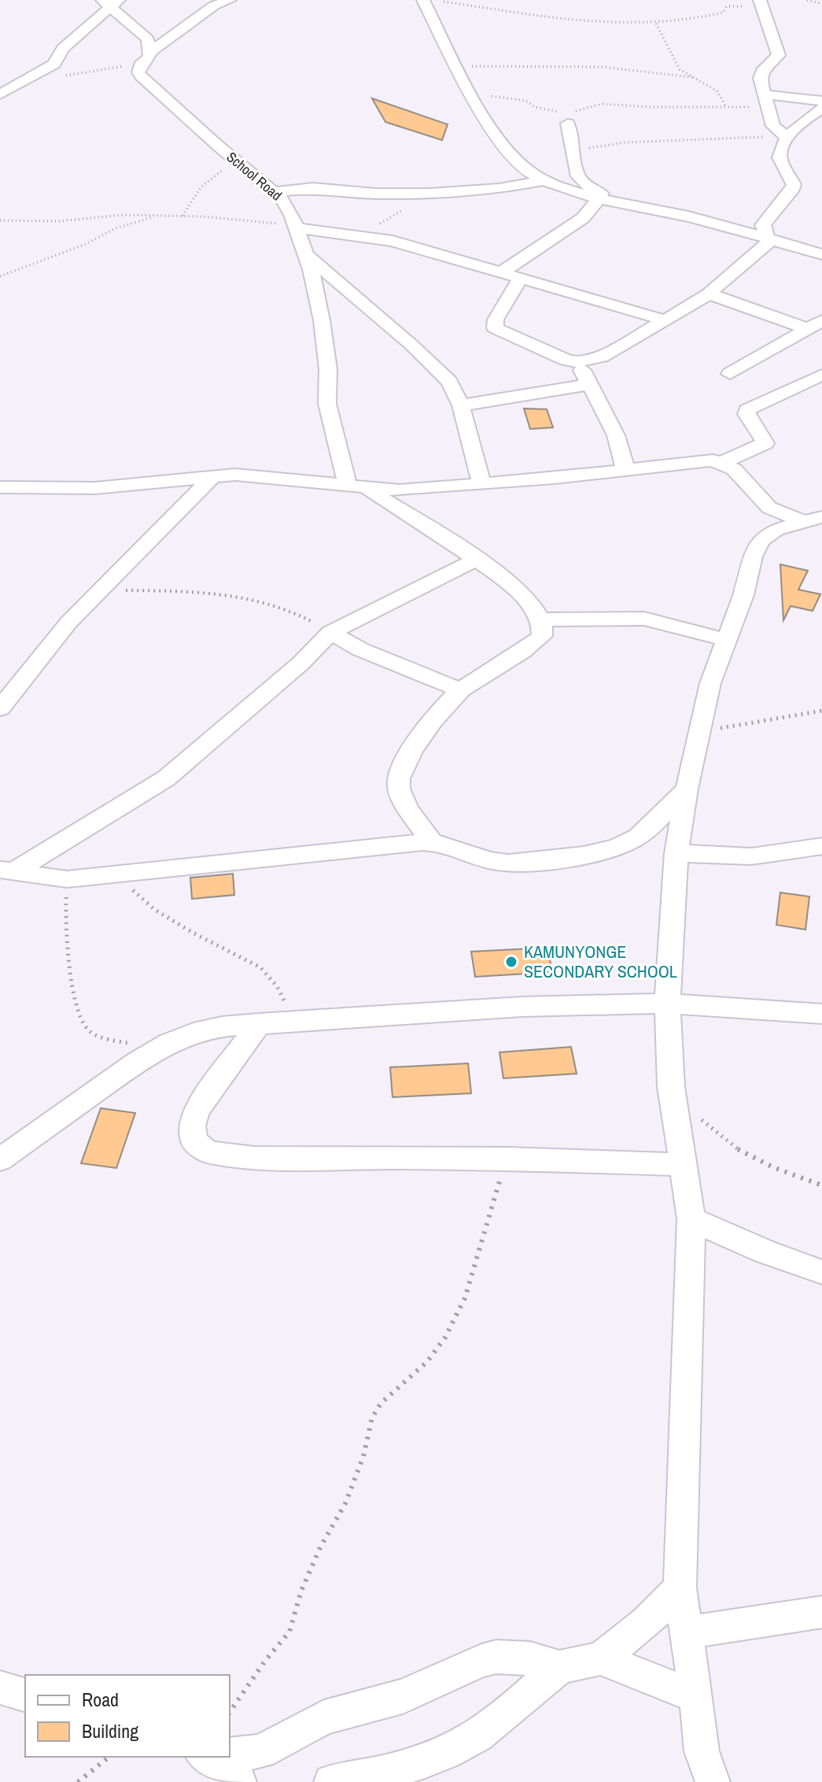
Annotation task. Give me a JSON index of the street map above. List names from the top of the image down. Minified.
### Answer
{"streets":{"street":["School Road"]},"places":["KAMUNYONGE SECONDARY SCHOOL"],"legend":["Road","Building"]}
